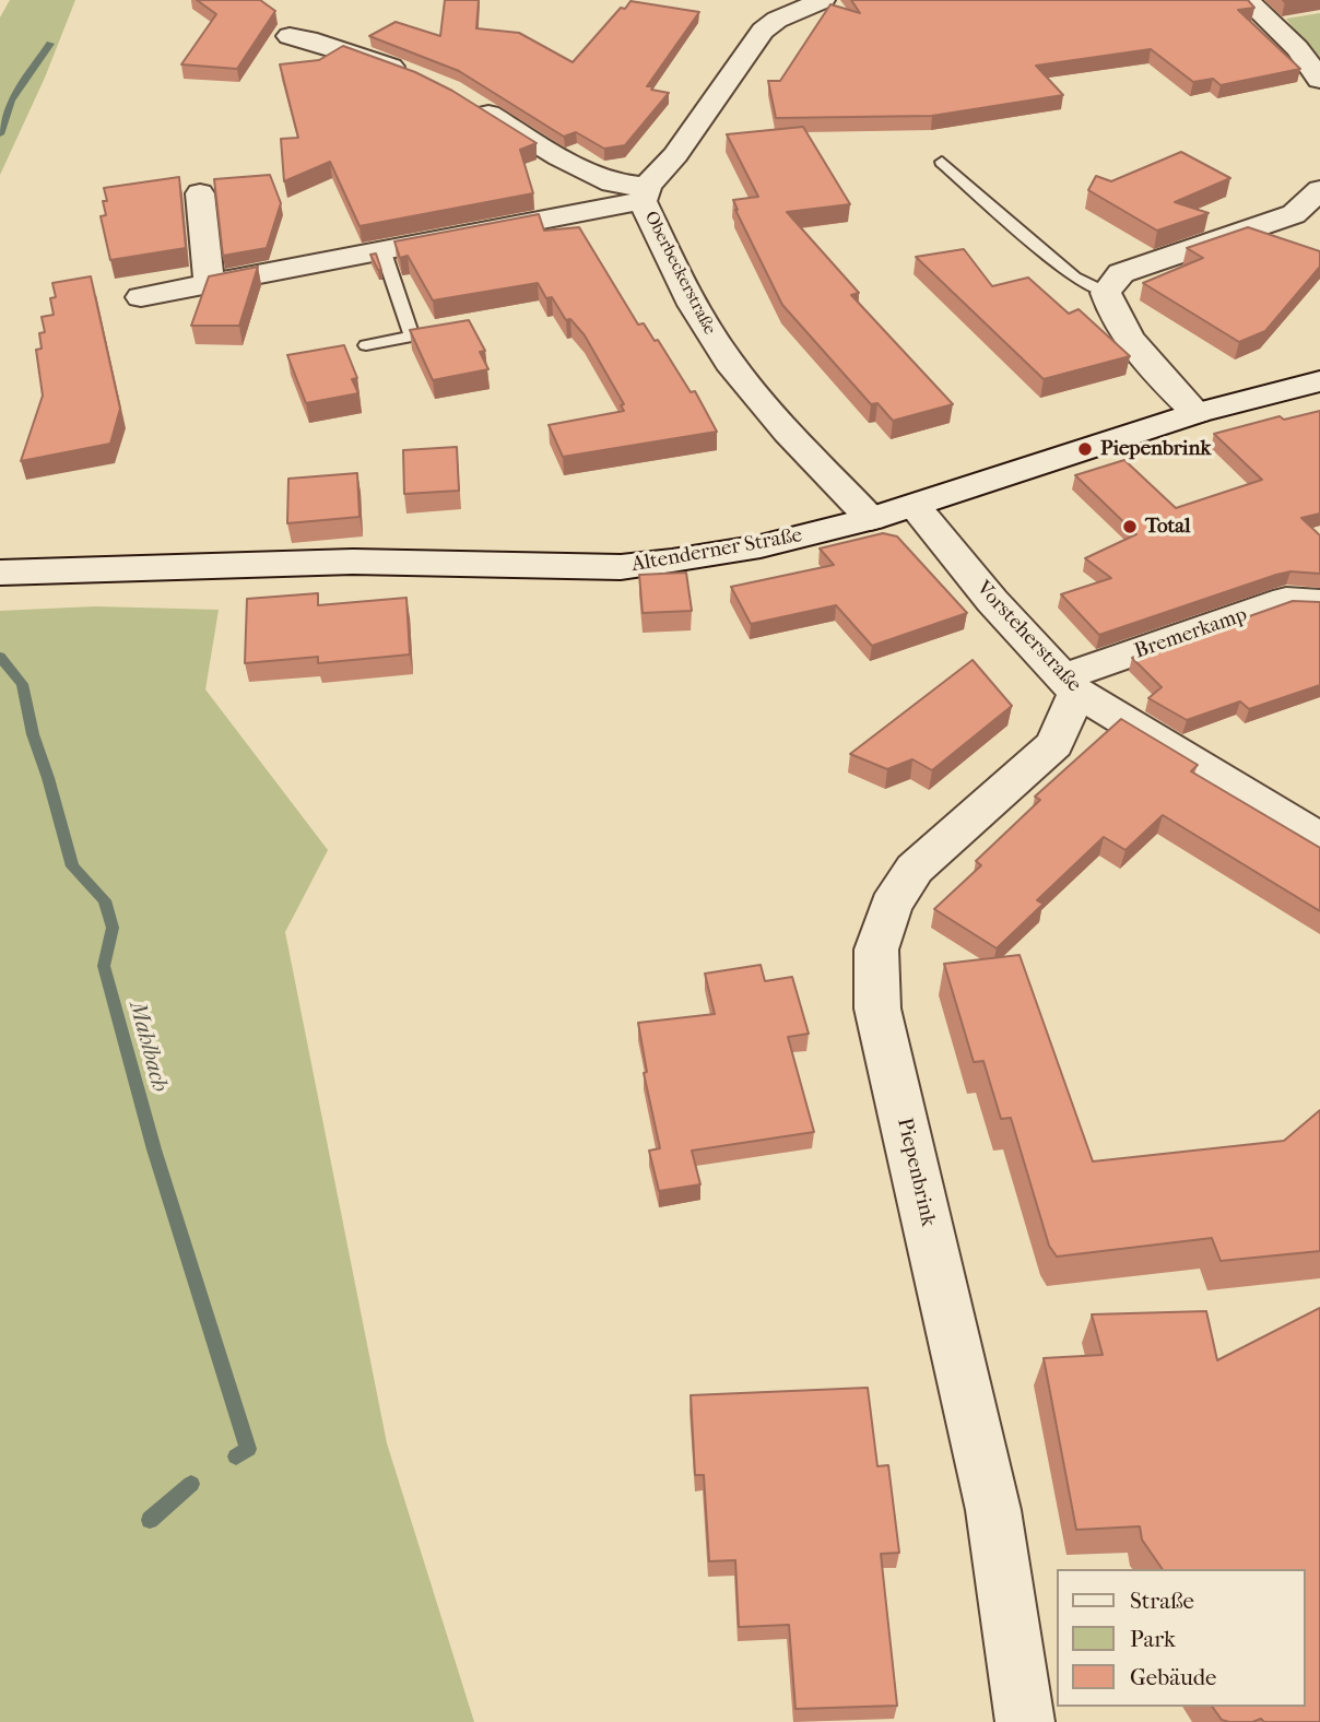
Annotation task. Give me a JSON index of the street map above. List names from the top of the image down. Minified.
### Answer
{"streets":{"street":["Oberbeckerstraße","Altenderner Straße","Bremerkamp","Vorsteherstraße","Piepenbrink"]},"crossings":[["Oberbeckerstraße","Altenderner Straße"],["Altenderner Straße","Vorsteherstraße"],["Bremerkamp","Vorsteherstraße"],["Bremerkamp","Piepenbrink"],["Vorsteherstraße","Piepenbrink"]],"water":["Mahlbach"],"places":["Piepenbrink","Total"],"legend":["Straße","Park","Gebäude"]}
